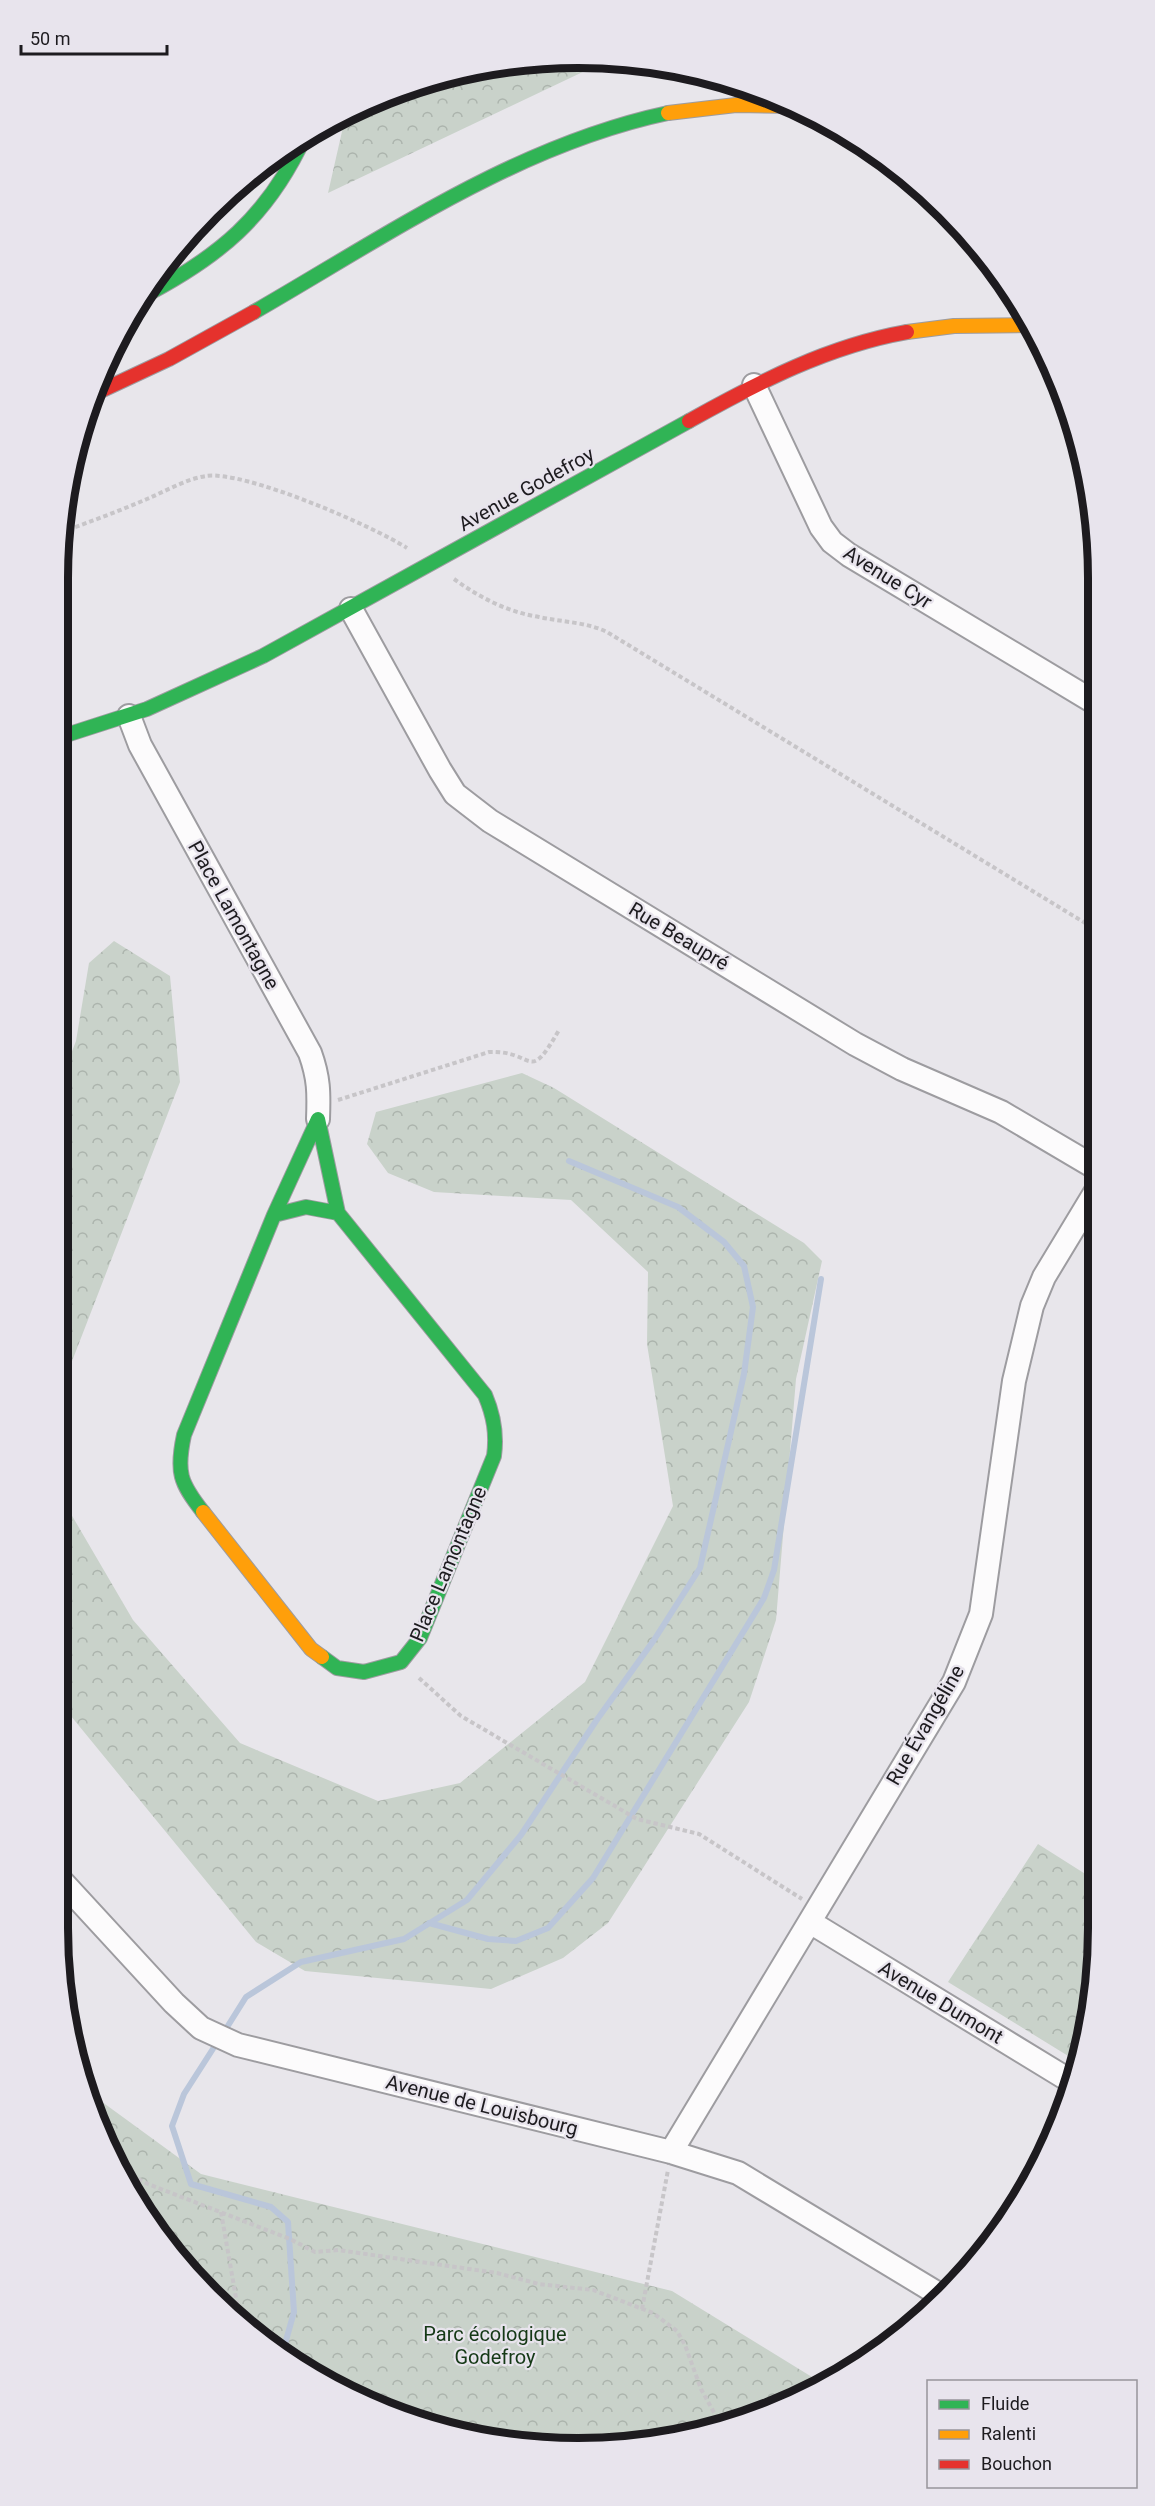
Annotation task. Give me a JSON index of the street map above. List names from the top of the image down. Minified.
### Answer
{"streets":{"main road":["Avenue Godefroy","Place Lamontagne"],"street":["Avenue Cyr","Rue Beaupré","Rue Évangéline","Avenue Dumont","Avenue de Louisbourg"]},"crossings":[["Avenue Godefroy","Avenue Cyr"],["Avenue Godefroy","Place Lamontagne"],["Avenue Godefroy","Rue Beaupré"],["Rue Évangéline","Avenue Dumont"],["Rue Évangéline","Avenue de Louisbourg"]],"parks":["Parc écologique Godefroy"],"legend":["Fluide","Ralenti","Bouchon"],"scale_bar":"50 m"}
